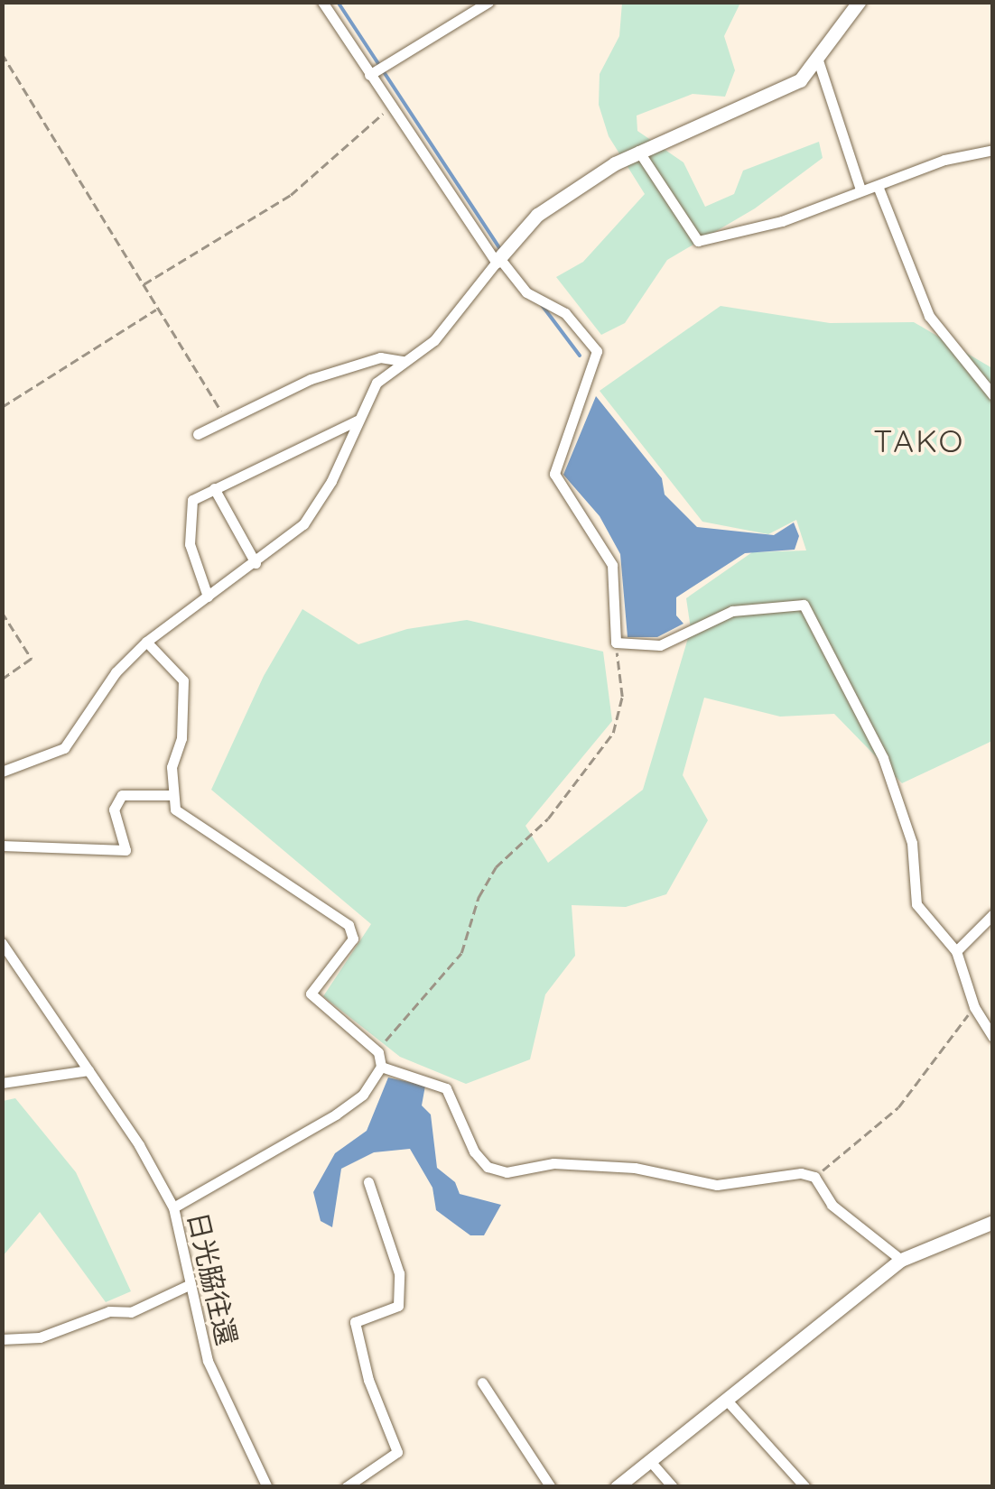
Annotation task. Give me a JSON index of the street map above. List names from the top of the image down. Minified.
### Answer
{"streets":{"street":["日光脇往還"]},"districts":["TAKO"]}
